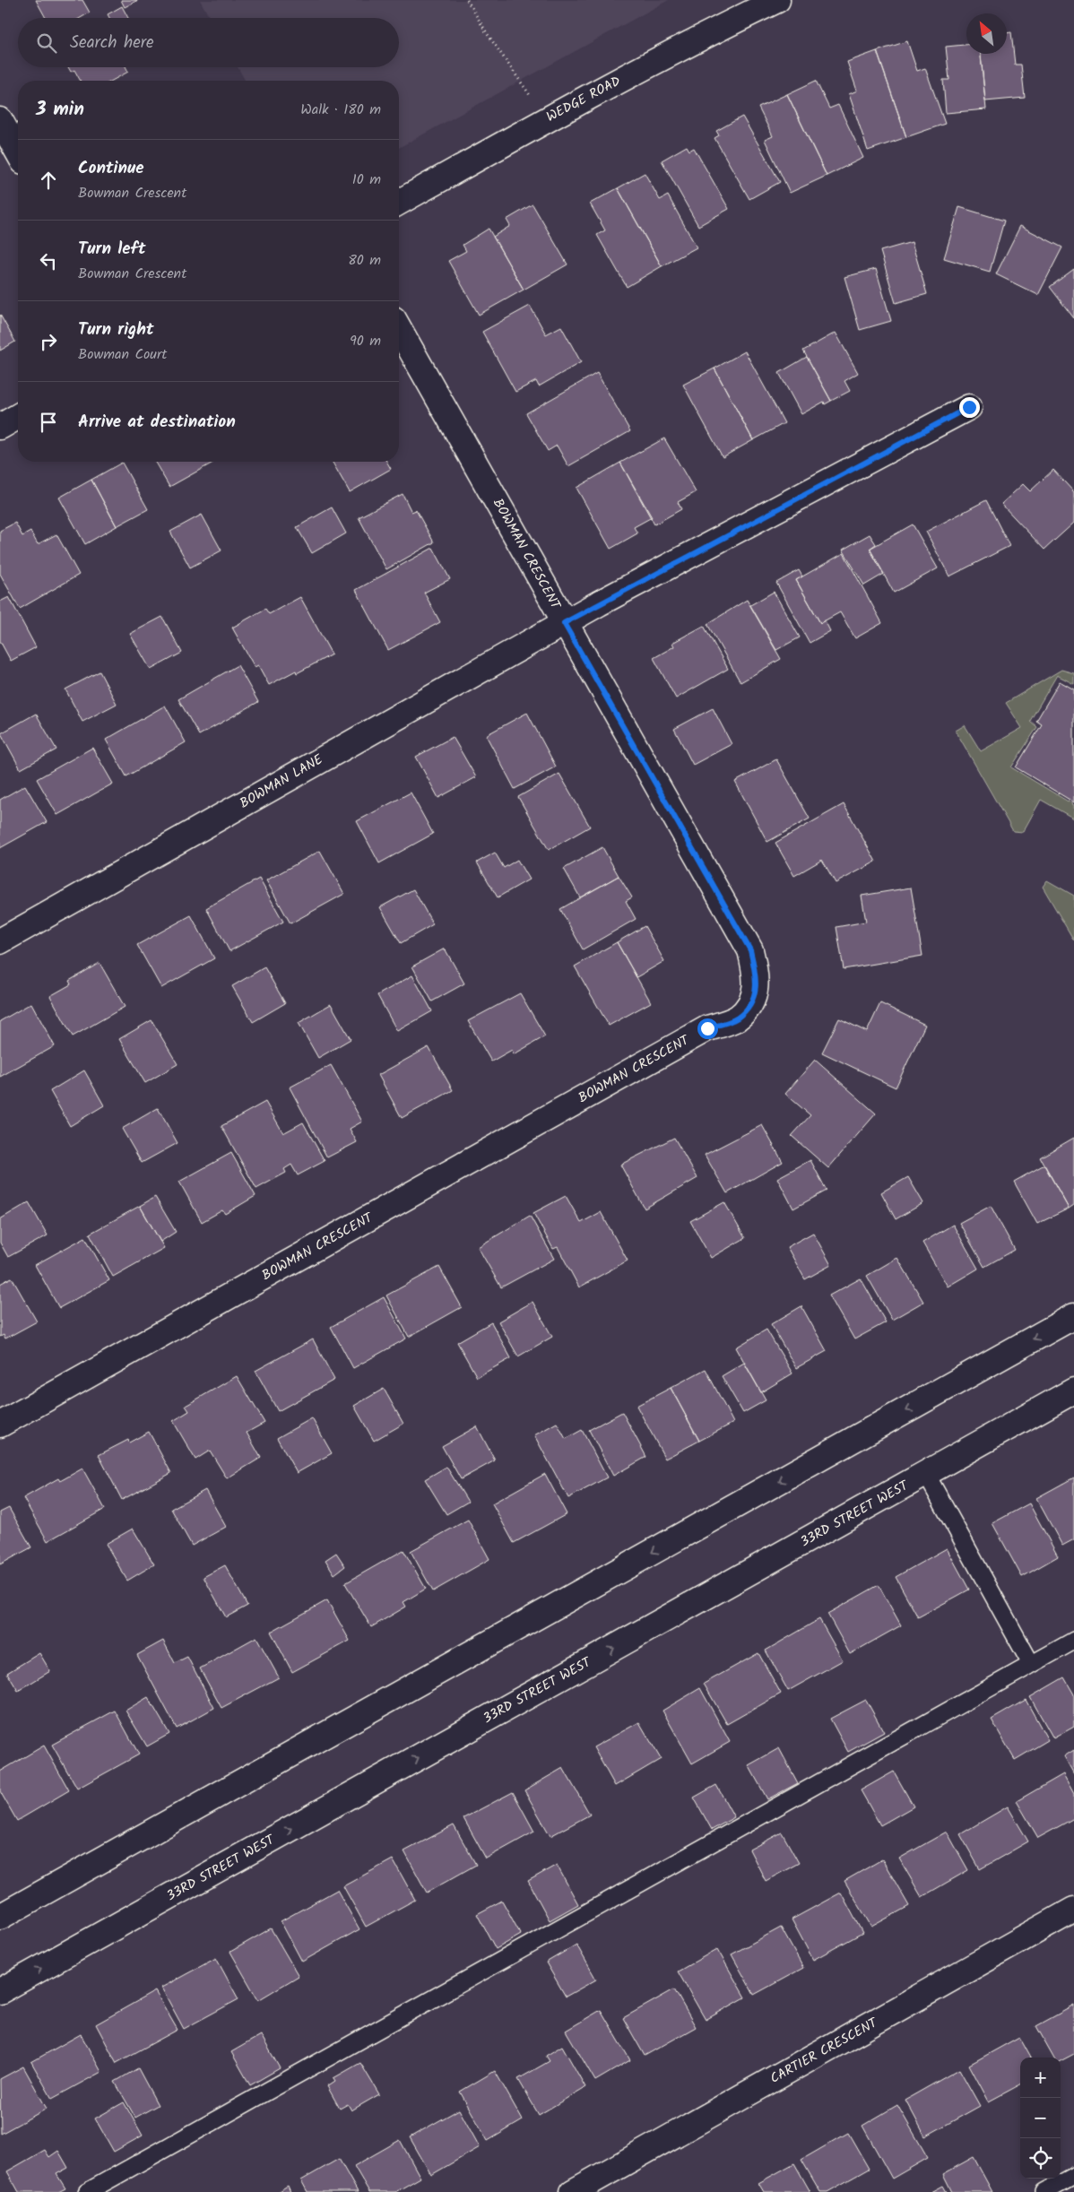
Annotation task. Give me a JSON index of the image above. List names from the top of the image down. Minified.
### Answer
{"streets":{"street":["WEDGE ROAD","BOWMAN CRESCENT","BOWMAN LANE","33RD STREET WEST","CARTIER CRESCENT"]},"crossings":[["BOWMAN CRESCENT","BOWMAN LANE"]],"north":"top left","page":{"search":"Search here","heading":["3 min","Walk · 180 m"],"list":[["Continue","Bowman Crescent","10 m"],["Turn left","Bowman Crescent","80 m"],["Turn right","Bowman Court","90 m"],"Arrive at destination"],"map_buttons":["+","−"]}}
